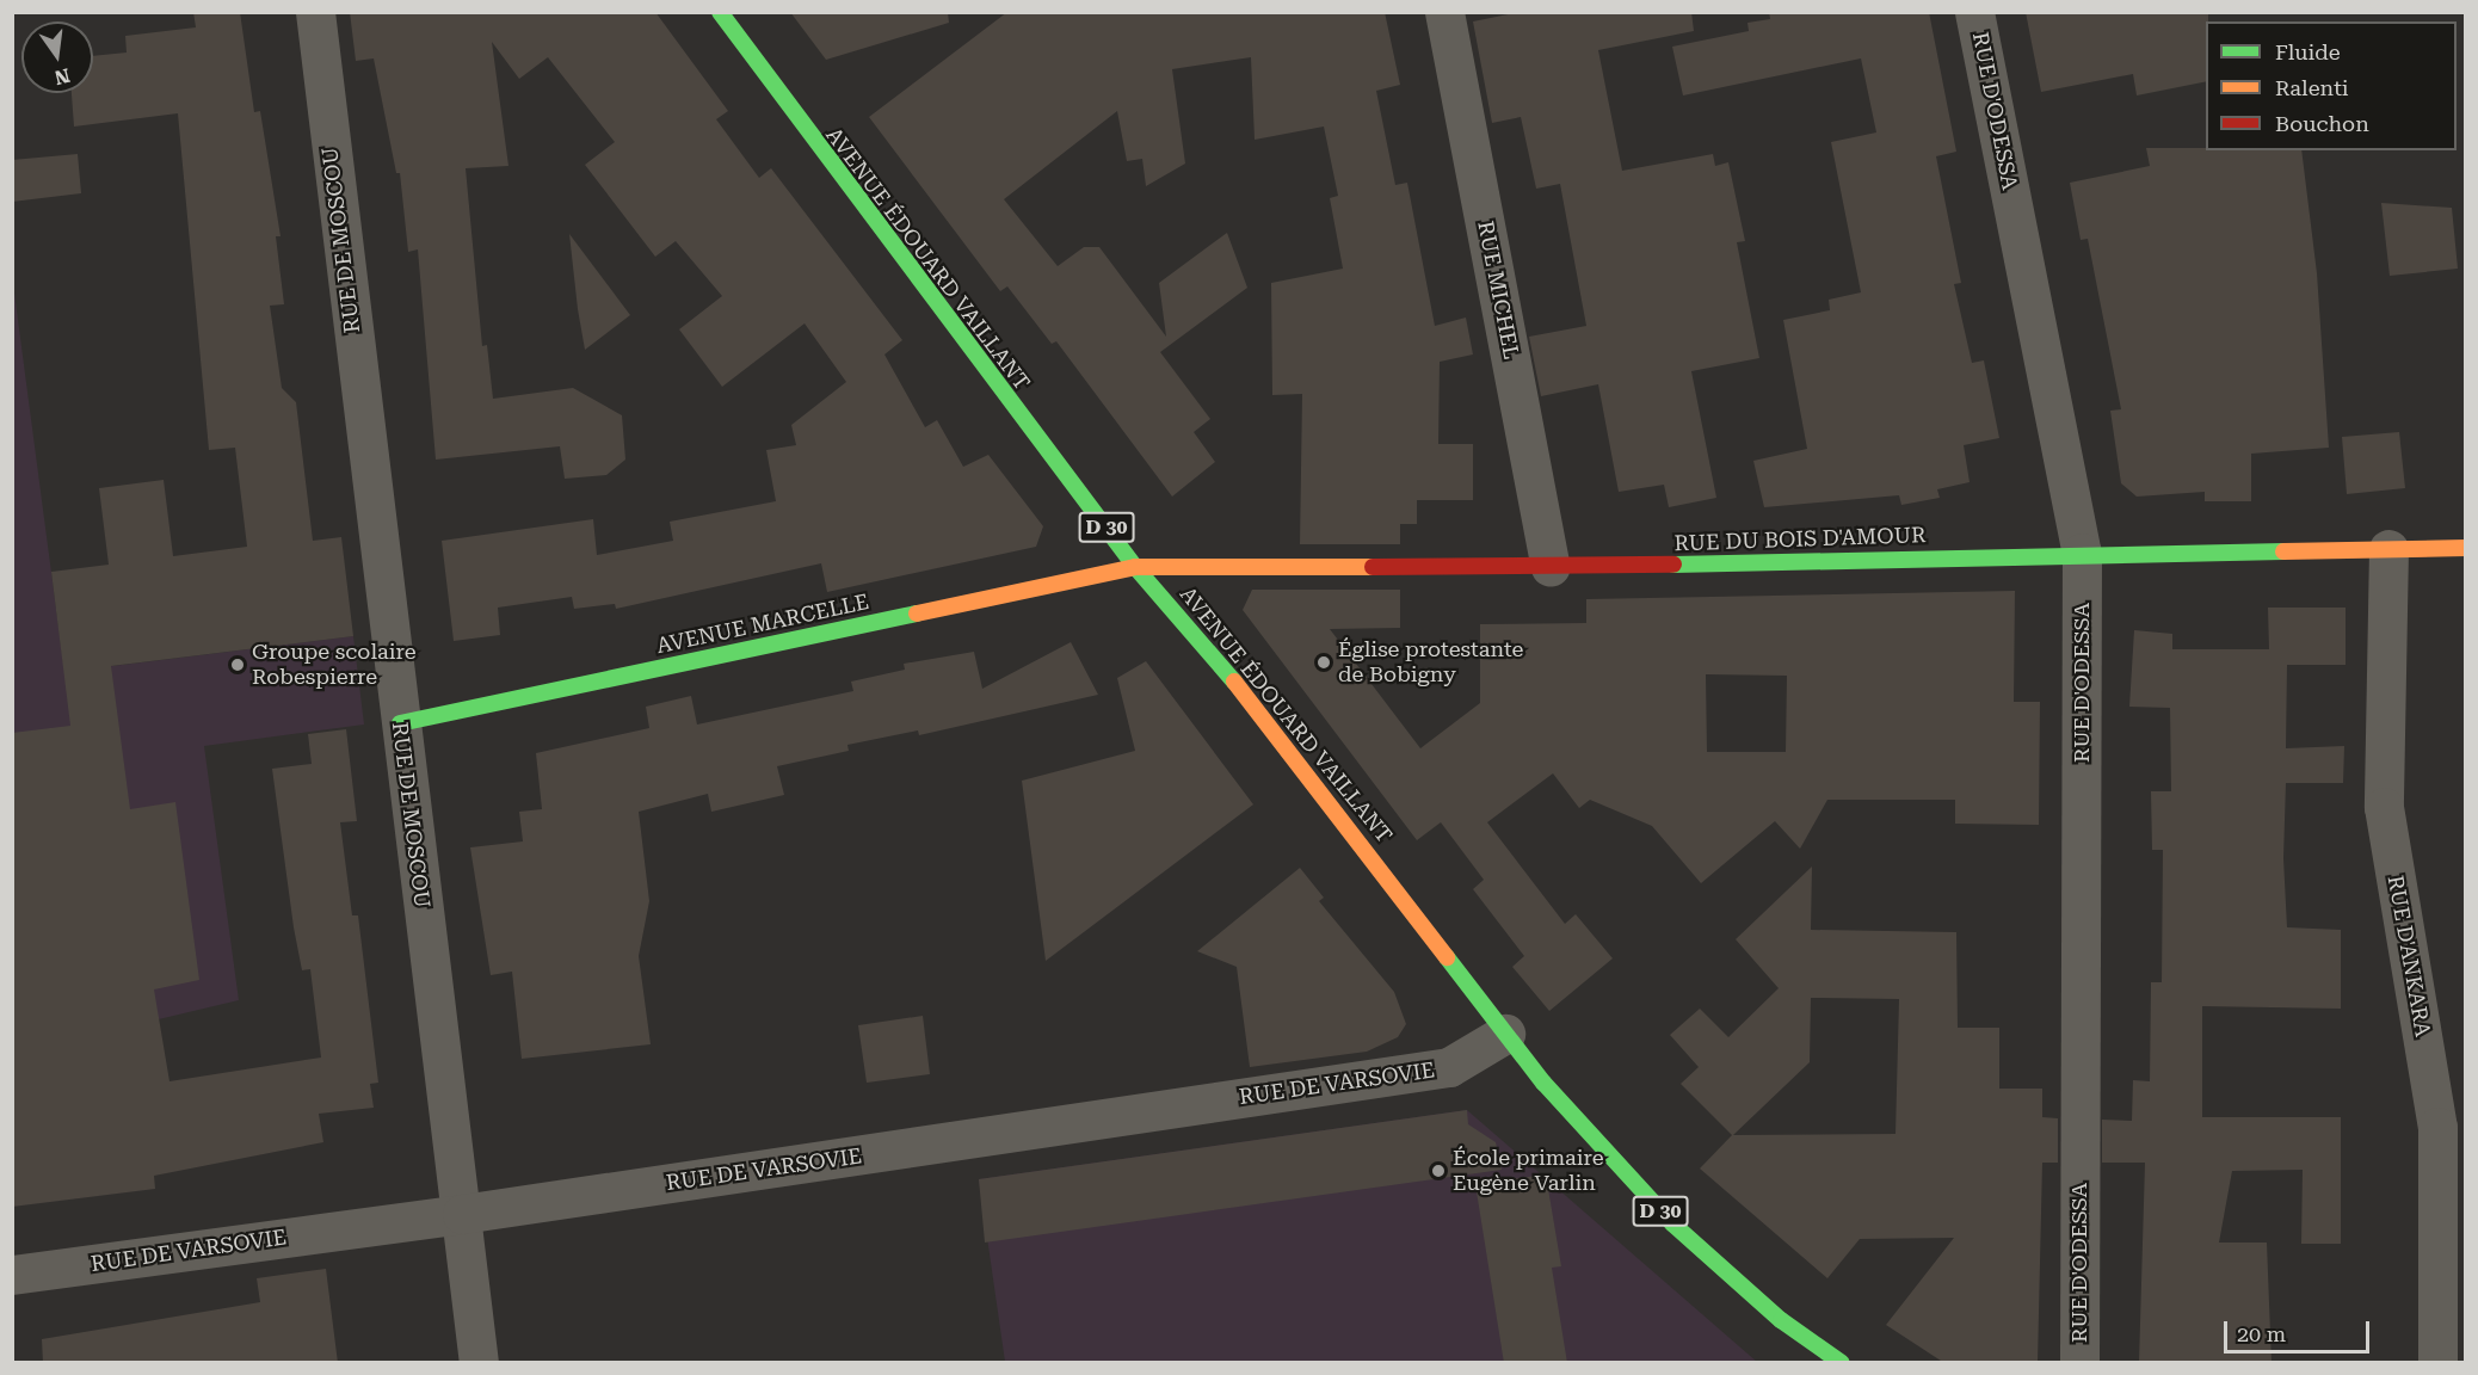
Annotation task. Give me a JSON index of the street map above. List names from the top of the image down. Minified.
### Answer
{"streets":{"street":["RUE D'ODESSA","RUE DE MOSCOU","AVENUE ÉDOUARD VAILLANT","RUE MICHEL","D 30","RUE DU BOIS D'AMOUR","AVENUE MARCELLE","RUE D'ANKARA","RUE DE VARSOVIE"]},"crossings":[["RUE D'ODESSA","RUE DU BOIS D'AMOUR"],["RUE DE MOSCOU","AVENUE MARCELLE"],["RUE DE MOSCOU","RUE DE VARSOVIE"],["AVENUE ÉDOUARD VAILLANT","RUE DU BOIS D'AMOUR"],["AVENUE ÉDOUARD VAILLANT","AVENUE MARCELLE"],["AVENUE ÉDOUARD VAILLANT","RUE DE VARSOVIE"],["RUE MICHEL","RUE DU BOIS D'AMOUR"],["RUE DU BOIS D'AMOUR","AVENUE MARCELLE"],["RUE DU BOIS D'AMOUR","RUE D'ANKARA"]],"places":["Église protestante de Bobigny","Groupe scolaire Robespierre","École primaire Eugène Varlin"],"legend":["Fluide","Ralenti","Bouchon"],"scale_bar":"20 m","north":"bottom"}
